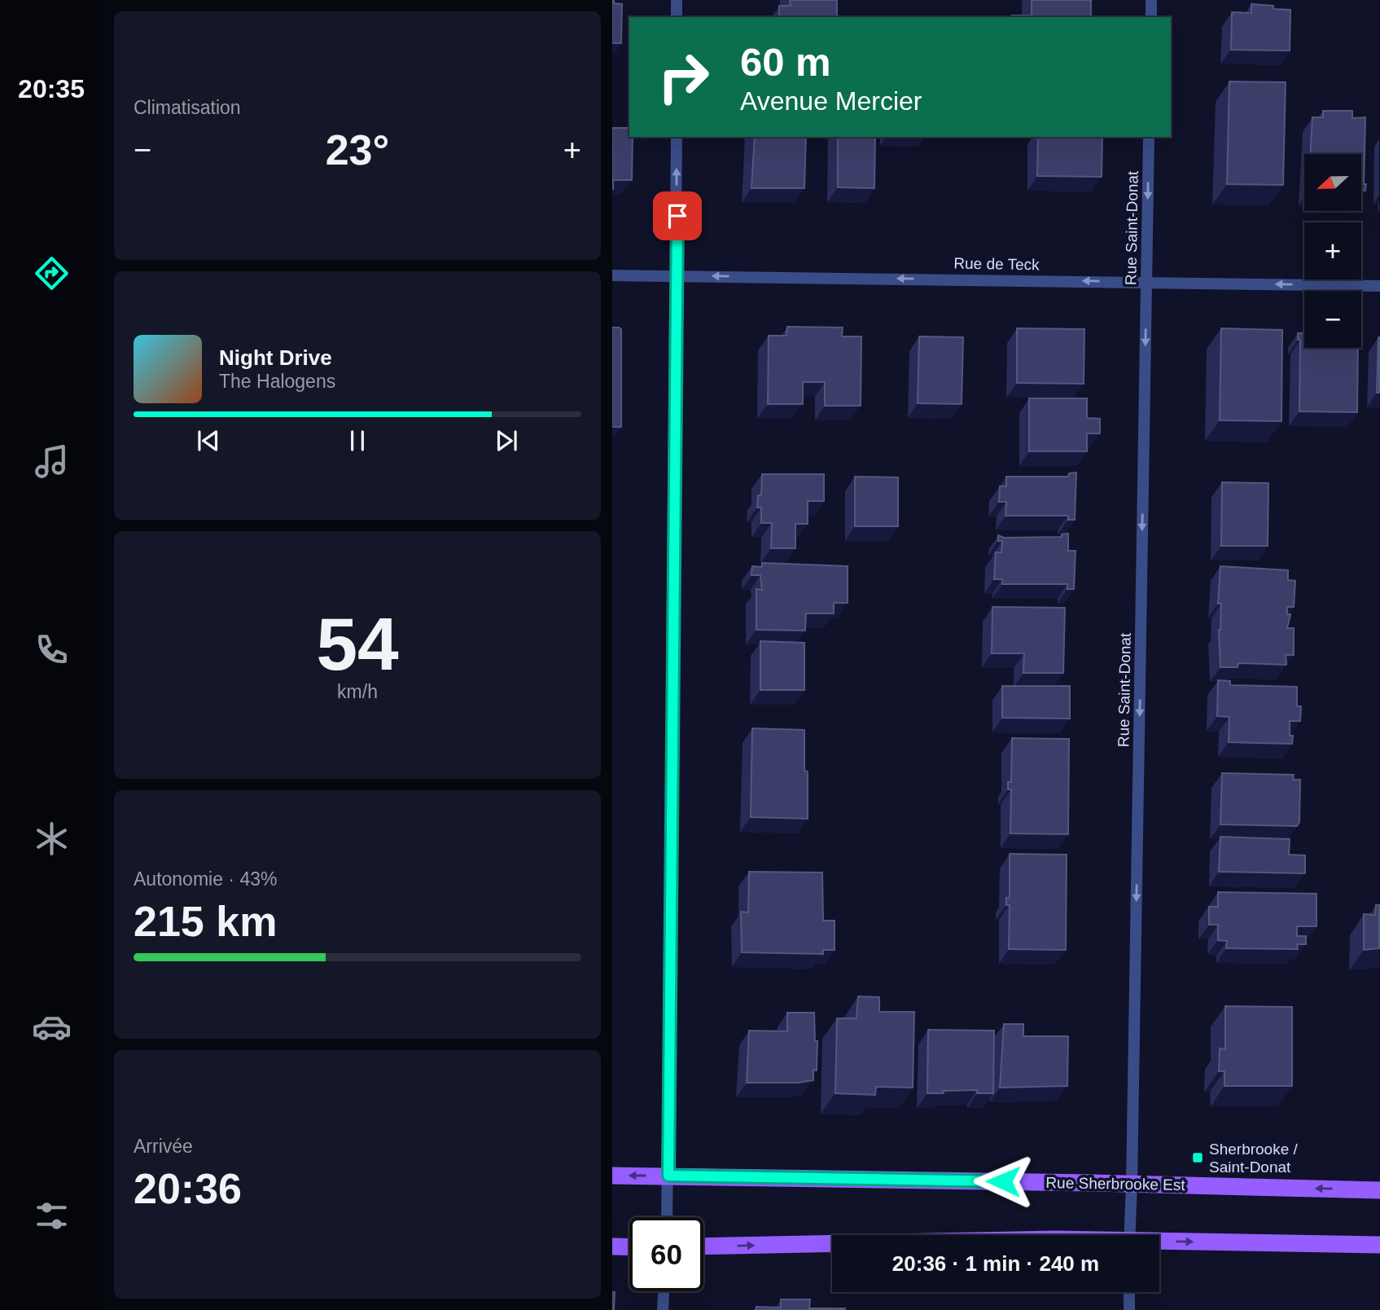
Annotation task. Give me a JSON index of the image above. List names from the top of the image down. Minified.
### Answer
{"streets":{"main road":["Rue Sherbrooke Est"],"street":["Rue Saint-Donat","Rue de Teck"]},"crossings":[["Rue Saint-Donat","Rue de Teck"],["Rue Saint-Donat","Rue Sherbrooke Est"]],"one_way":["Rue Saint-Donat","Rue de Teck"],"places":{"transit":["Sherbrooke / Saint-Donat"]},"north":"left","page":{"tabs":"20:35","tile":["Climatisation",["54","km/h"],["Autonomie · 43%","215 km"],["Arrivée","20:36"]],"turn":["60 m","Avenue Mercier"],"heat":["−","23°","+"],"map_buttons":["+","−"],"song":["Night Drive","The Halogens"],"limit":"60","trip":"20:36 · 1 min · 240 m"}}
